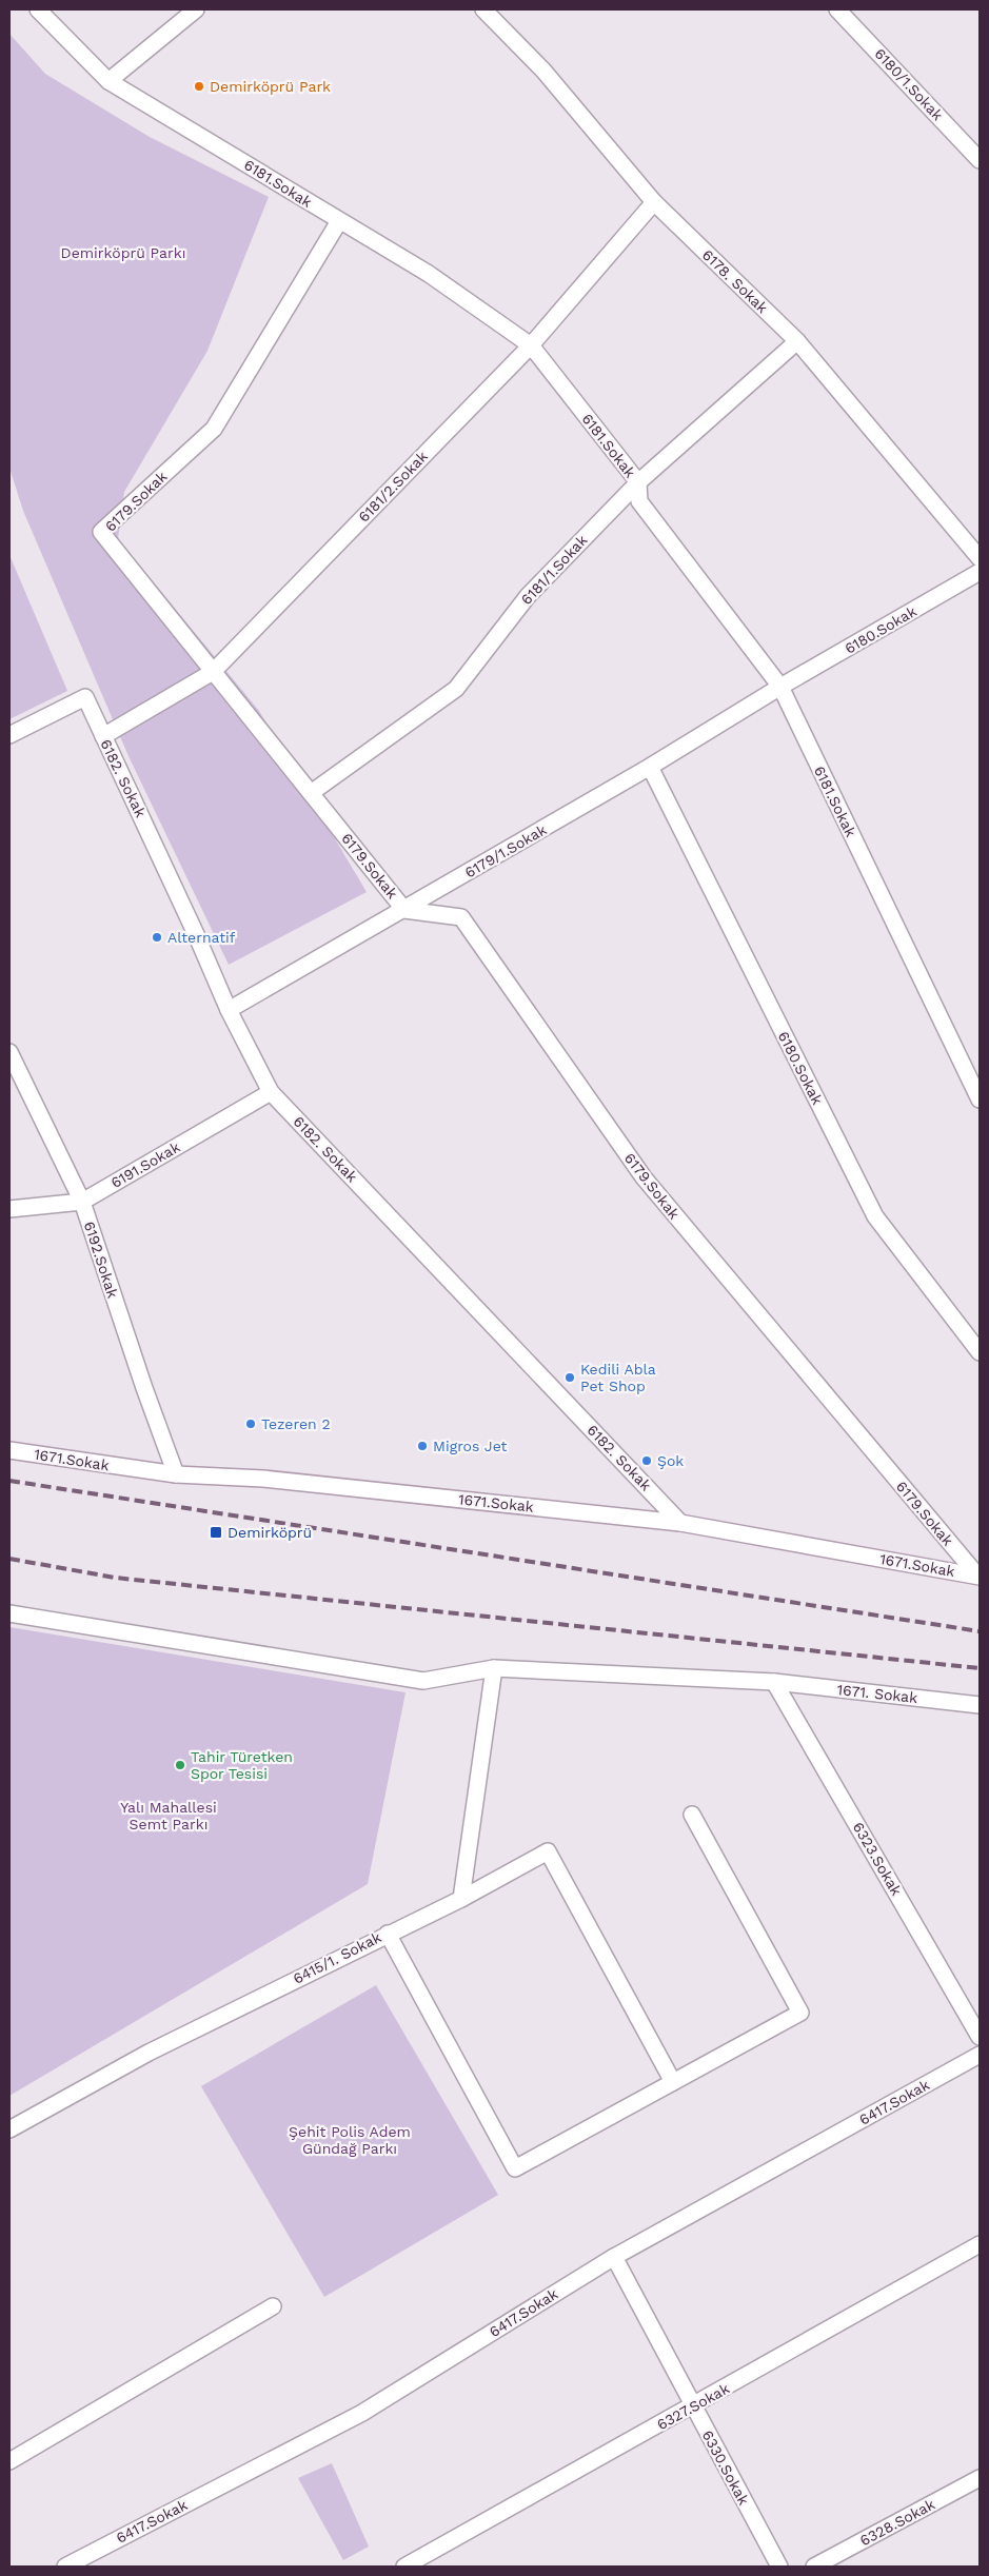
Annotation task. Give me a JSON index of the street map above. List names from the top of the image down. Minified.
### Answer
{"streets":{"street":["6180/1.Sokak","6181.Sokak","6178. Sokak","6181/2.Sokak","6179.Sokak","6181/1.Sokak","6180.Sokak","6182. Sokak","6179/1.Sokak","6191.Sokak","6192.Sokak","1671.Sokak","1671. Sokak","6323.Sokak","6415/1. Sokak","6417.Sokak","6327.Sokak","6330.Sokak","6328.Sokak"]},"crossings":[["6181.Sokak","6181/2.Sokak"],["6181.Sokak","6179.Sokak"],["6181.Sokak","6181/1.Sokak"],["6181.Sokak","6180.Sokak"],["6181.Sokak","6179/1.Sokak"],["6178. Sokak","6181/2.Sokak"],["6178. Sokak","6181/1.Sokak"],["6181/2.Sokak","6179.Sokak"],["6181/2.Sokak","6182. Sokak"],["6179.Sokak","6181/1.Sokak"],["6179.Sokak","6179/1.Sokak"],["6179.Sokak","1671.Sokak"],["6180.Sokak","6179/1.Sokak"],["6182. Sokak","6179/1.Sokak"],["6182. Sokak","6191.Sokak"],["6182. Sokak","1671.Sokak"],["6191.Sokak","6192.Sokak"],["6192.Sokak","1671.Sokak"],["1671. Sokak","6323.Sokak"],["6417.Sokak","6330.Sokak"],["6327.Sokak","6330.Sokak"]],"parks":["Demirköprü Parkı","Yalı Mahallesi Semt Parkı","Şehit Polis Adem Gündağ Parkı"],"places":{"other":["Demirköprü Park","Alternatif","Kedili Abla Pet Shop","Tezeren 2","Migros Jet","Şok","Tahir Türetken Spor Tesisi"],"transit":["Demirköprü"]}}
